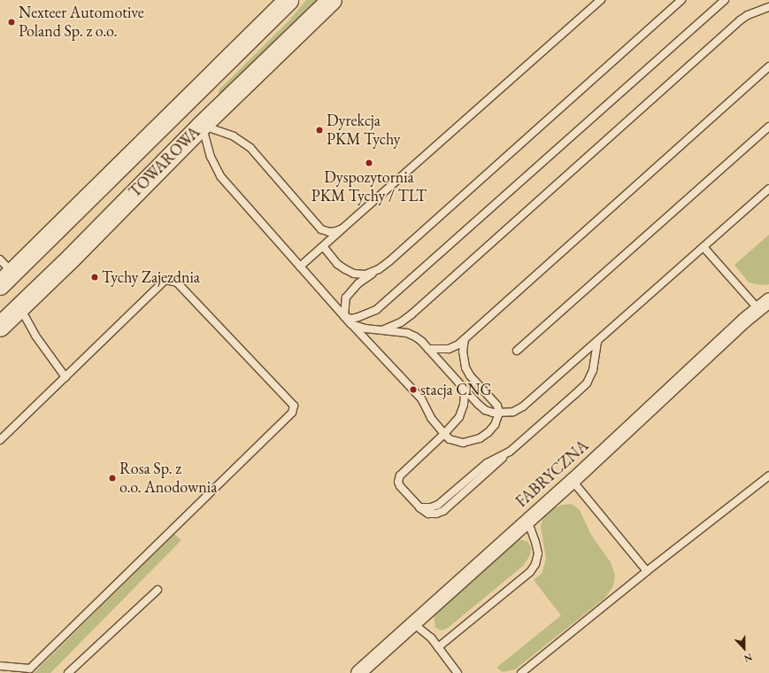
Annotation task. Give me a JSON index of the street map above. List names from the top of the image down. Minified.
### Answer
{"streets":{"street":["TOWAROWA","FABRYCZNA"]},"places":["Nexteer Automotive Poland Sp. z o.o.","Dyrekcja PKM Tychy","Dyspozytornia PKM Tychy / TLT","Tychy Zajezdnia","stacja CNG","Rosa Sp. z o.o. Anodownia"],"north":"bottom"}
